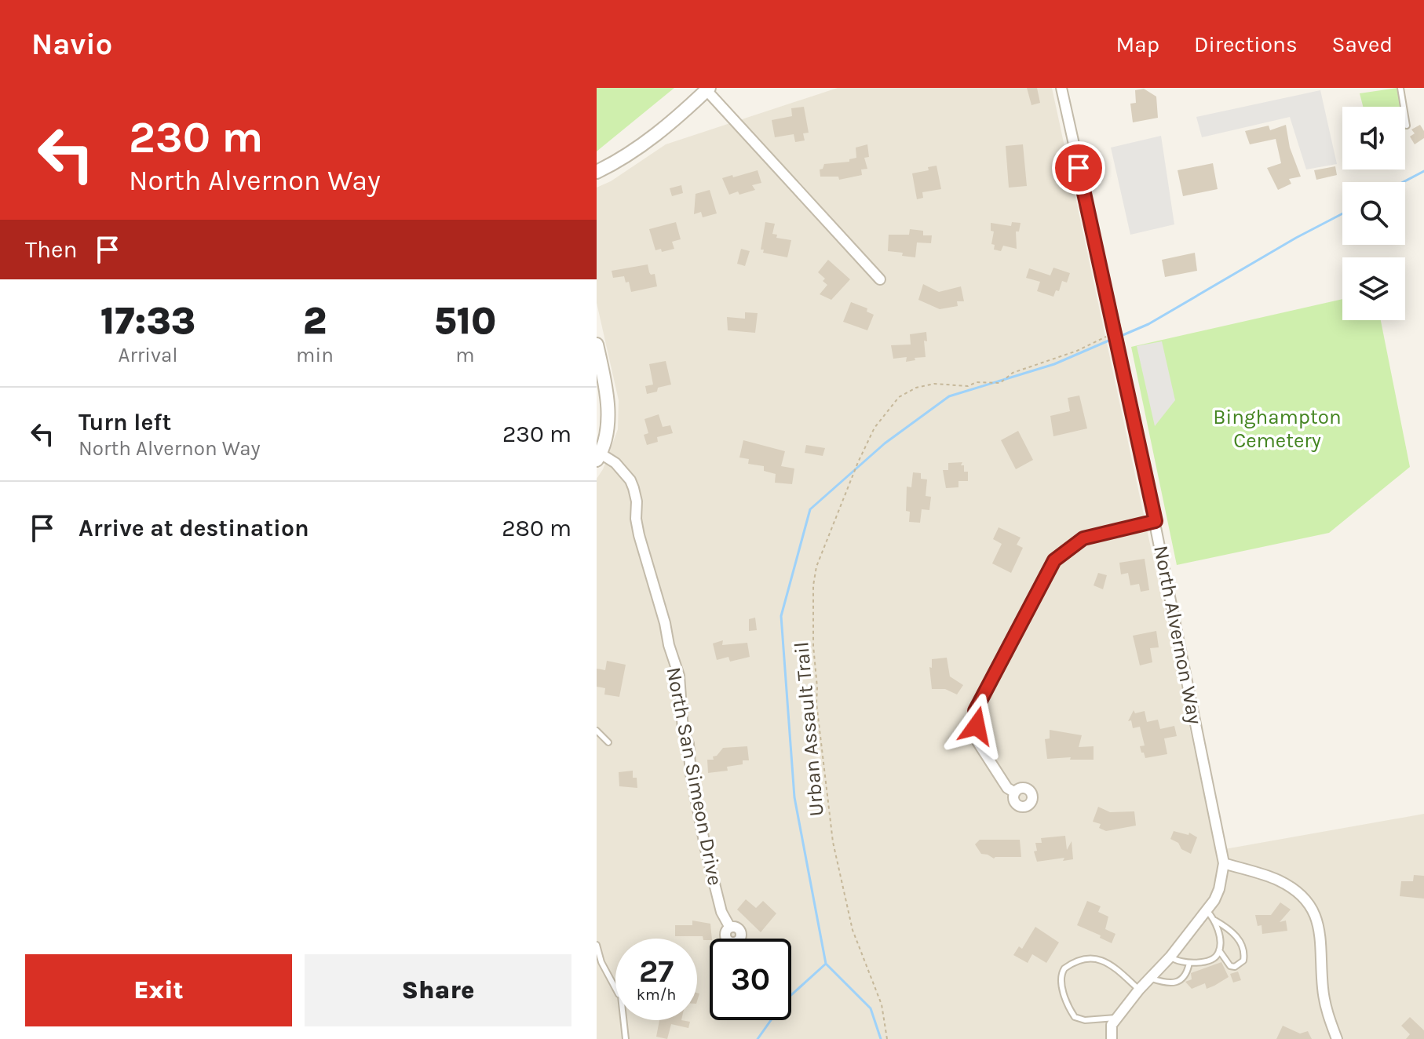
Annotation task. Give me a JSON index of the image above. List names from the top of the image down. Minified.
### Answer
{"streets":{"street":["North Alvernon Way","North San Simeon Drive"],"path":["Urban Assault Trail"]},"crossings":[["North Alvernon Way","Urban Assault Trail"]],"parks":["Binghampton Cemetery"],"page":{"header":"Navio","nav":["Map","Directions","Saved"],"turn":["230 m","North Alvernon Way"],"then":"Then","eta":["17:33","Arrival","2","min","510","m"],"list":[{"name":"Turn left","note":"North Alvernon Way","value":"230 m"},{"name":"Arrive at destination","value":"280 m"}],"speed":"27 km/h","limit":"30","buttons":["Exit","Share"]}}
